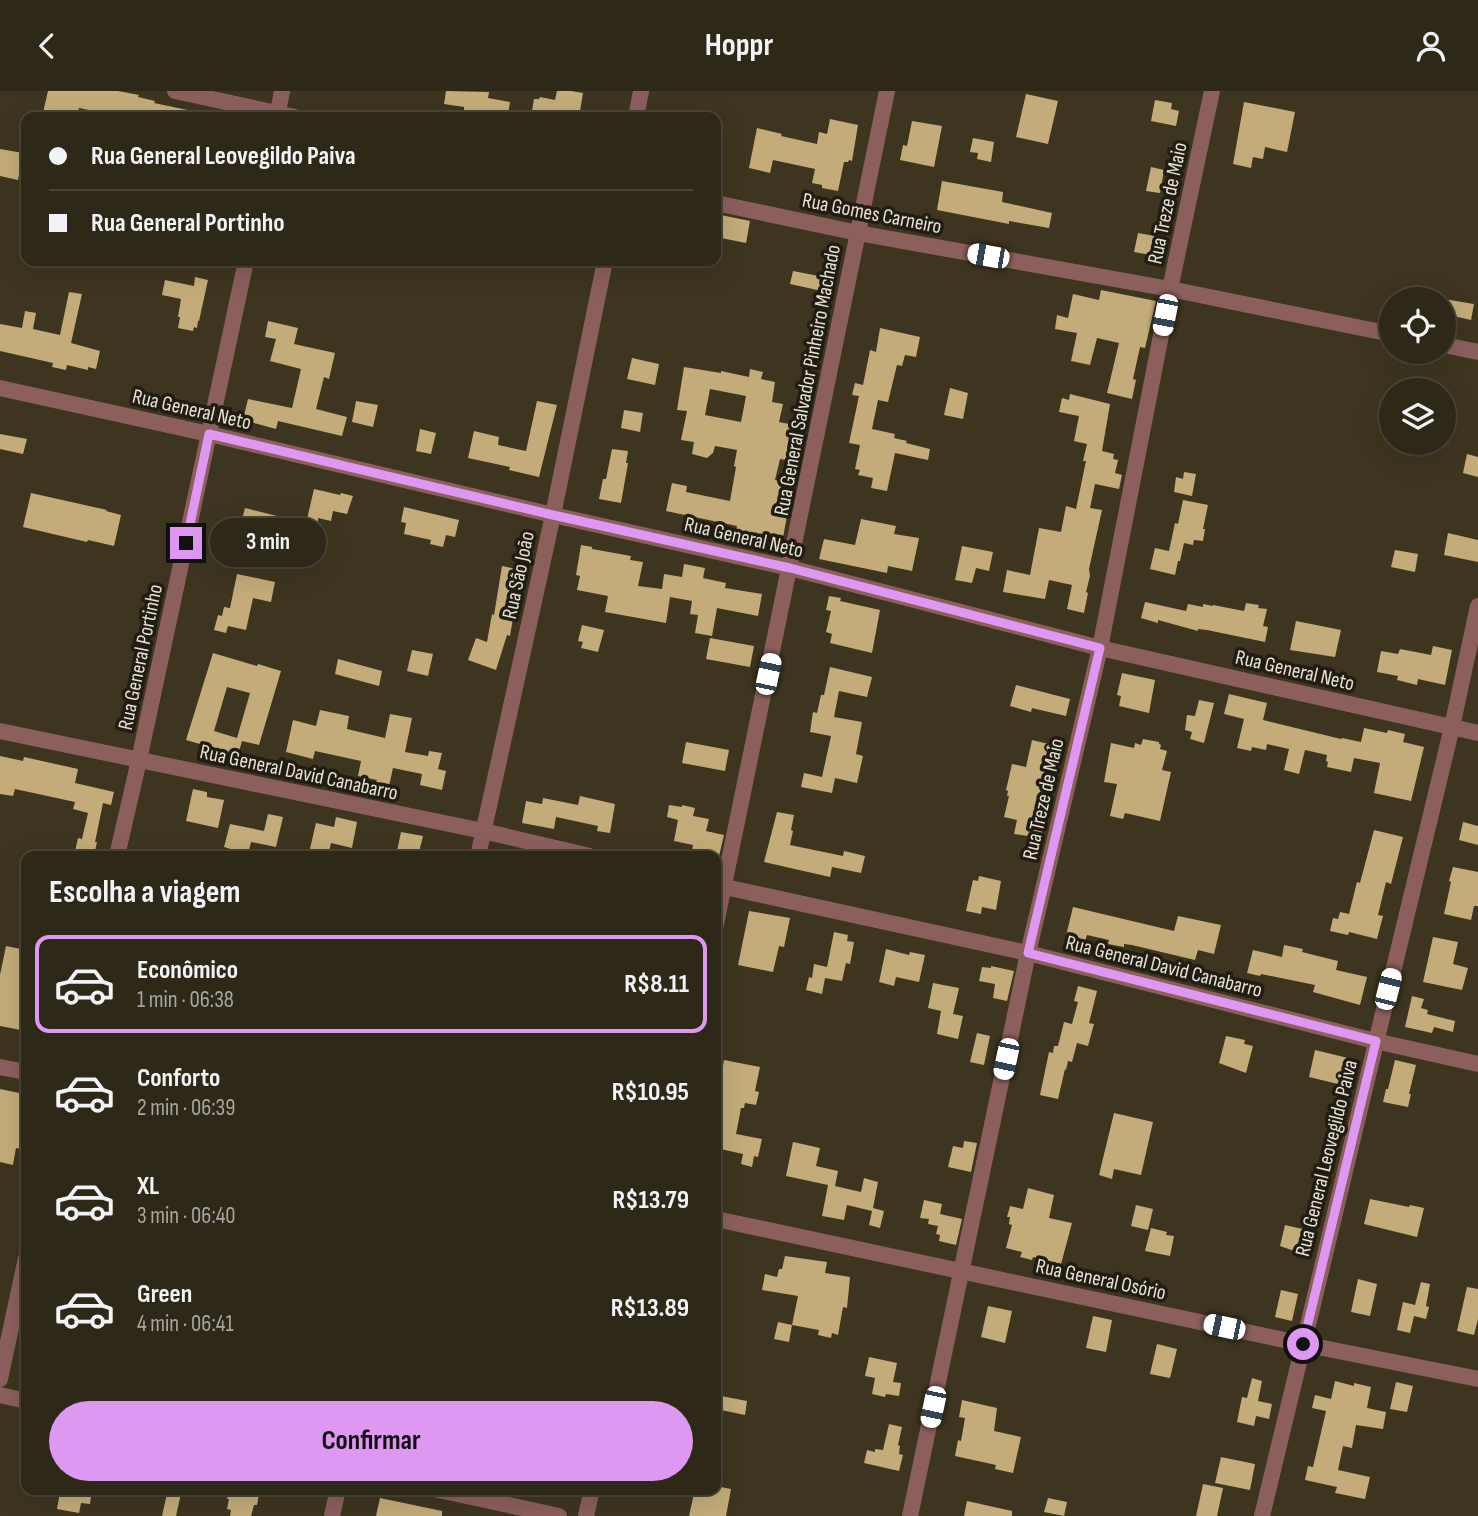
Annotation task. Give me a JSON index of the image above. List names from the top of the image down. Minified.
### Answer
{"streets":{"street":["Rua Treze de Maio","Rua Gomes Carneiro","Rua General Salvador Pinheiro Machado","Rua General Neto","Rua São João","Rua General Portinho","Rua General David Canabarro","Rua General Leovegildo Paiva","Rua General Osório"]},"crossings":[["Rua Treze de Maio","Rua Gomes Carneiro"],["Rua Treze de Maio","Rua General Neto"],["Rua Treze de Maio","Rua General David Canabarro"],["Rua Treze de Maio","Rua General Osório"],["Rua Gomes Carneiro","Rua General Salvador Pinheiro Machado"],["Rua General Salvador Pinheiro Machado","Rua General Neto"],["Rua General Neto","Rua São João"],["Rua General Neto","Rua General Portinho"],["Rua General Neto","Rua General Leovegildo Paiva"],["Rua São João","Rua General David Canabarro"],["Rua General Portinho","Rua General David Canabarro"],["Rua General David Canabarro","Rua General Leovegildo Paiva"],["Rua General Leovegildo Paiva","Rua General Osório"]],"page":{"header":"Hoppr","banner":["Rua General Leovegildo Paiva","Rua General Portinho"],"bubble":"3 min","heading":"Escolha a viagem","list":[{"name":"Econômico","note":"1 min · 06:38","value":"R$8.11"},{"name":"Conforto","note":"2 min · 06:39","value":"R$10.95"},{"name":"XL","note":"3 min · 06:40","value":"R$13.79"},{"name":"Green","note":"4 min · 06:41","value":"R$13.89"}],"buttons":"Confirmar"}}
